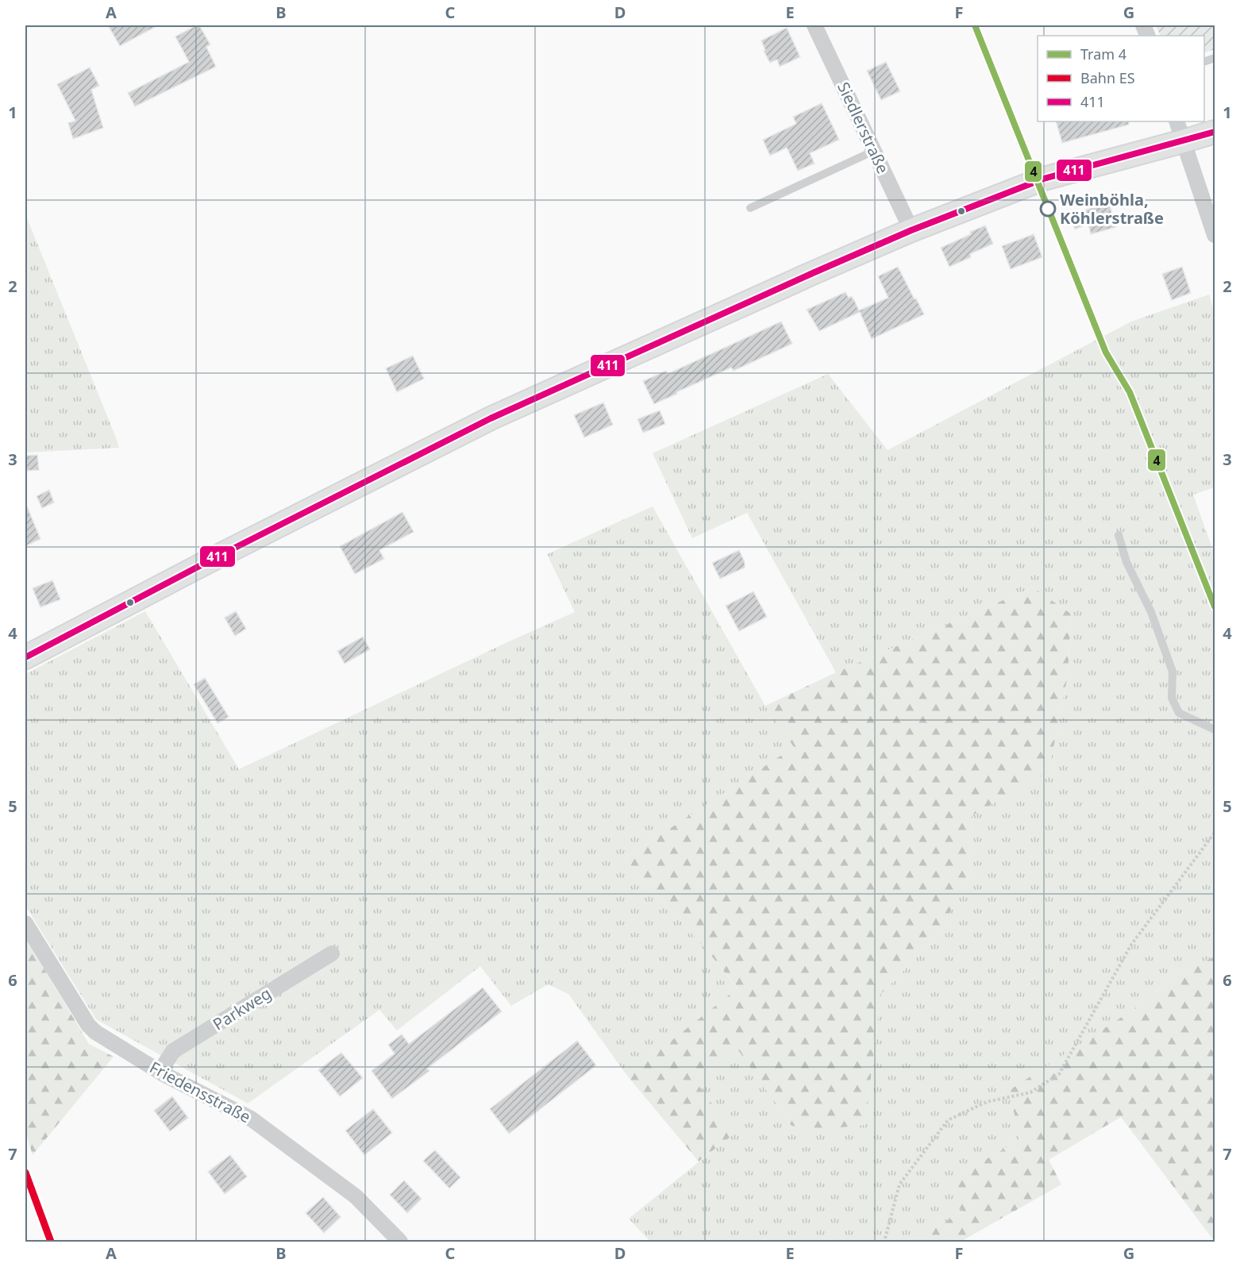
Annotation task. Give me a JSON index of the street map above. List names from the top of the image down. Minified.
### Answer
{"streets":{"street":["Siedlerstraße","Parkweg","Friedensstraße"]},"crossings":[["Parkweg","Friedensstraße"]],"places":["Weinböhla, Köhlerstraße"],"lines":["tram line 4","transit line 411","rail line ES"],"legend":["Tram 4","Bahn ES","411"],"grid":{"columns":["A","B","C","D","E","F","G"],"rows":["1","2","3","4","5","6","7"]}}
